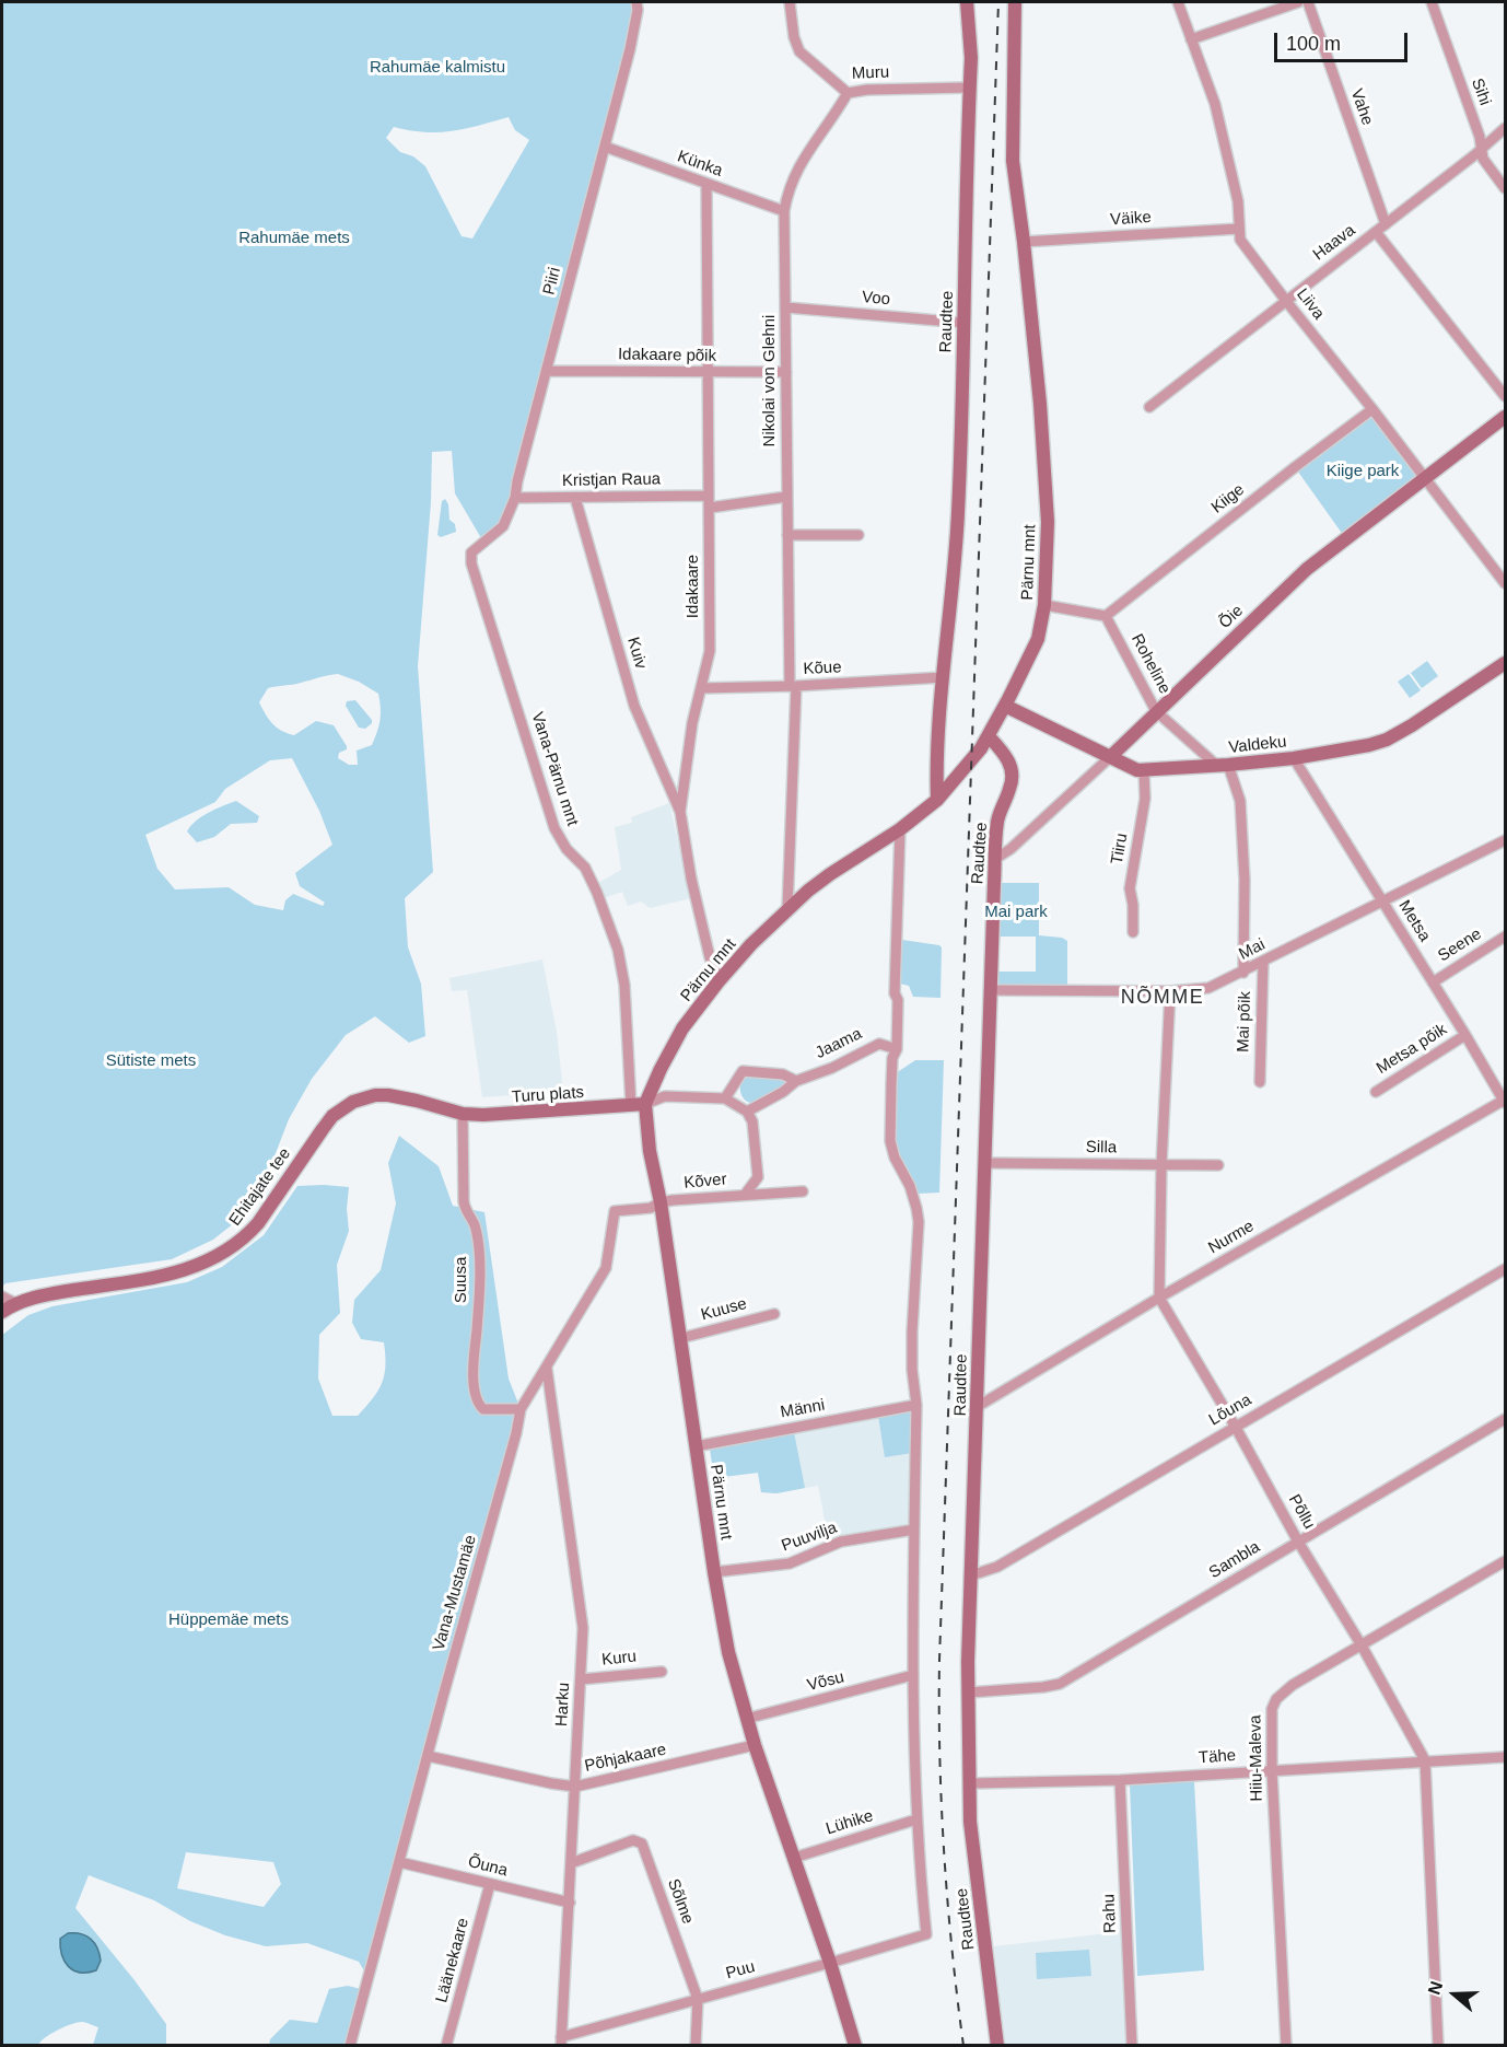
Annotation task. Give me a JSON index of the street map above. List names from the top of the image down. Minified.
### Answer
{"streets":{"street":["Muru","Sihi","Vahe","Künka","Väike","Haava","Piiri","Voo","Liiva","Raudtee","Idakaare põik","Nikolai von Glehni","Kristjan Raua","Kiige","Pärnu mnt","Idakaare","Õie","Kuiv","Roheline","Kõue","Valdeku","Vana-Pärnu mnt","Tiiru","Metsa","Seene","Mai","Mai põik","Jaama","Metsa põik","Turu plats","Silla","Kõver","Ehitajate tee","Nurme","Suusa","Kuuse","Männi","Lõuna","Põllu","Puuvilja","Sambla","Vana-Mustamäe","Kuru","Võsu","Harku","Tähe","Põhjakaare","Hiiu-Maleva","Lühike","Õuna","Sõlme","Rahu","Läänekaare","Puu"]},"crossings":[["Muru","Raudtee"],["Muru","Nikolai von Glehni"],["Sihi","Haava"],["Vahe","Haava"],["Künka","Piiri"],["Künka","Nikolai von Glehni"],["Künka","Idakaare"],["Väike","Liiva"],["Väike","Pärnu mnt"],["Haava","Liiva"],["Piiri","Idakaare põik"],["Piiri","Kristjan Raua"],["Piiri","Vana-Pärnu mnt"],["Voo","Raudtee"],["Voo","Nikolai von Glehni"],["Liiva","Kiige"],["Liiva","Õie"],["Raudtee","Pärnu mnt"],["Raudtee","Õie"],["Raudtee","Kõue"],["Raudtee","Mai"],["Raudtee","Silla"],["Raudtee","Nurme"],["Raudtee","Lõuna"],["Raudtee","Sambla"],["Raudtee","Tähe"],["Idakaare põik","Nikolai von Glehni"],["Idakaare põik","Idakaare"],["Nikolai von Glehni","Pärnu mnt"],["Nikolai von Glehni","Kõue"],["Kristjan Raua","Idakaare"],["Kristjan Raua","Kuiv"],["Kiige","Roheline"],["Pärnu mnt","Idakaare"],["Pärnu mnt","Valdeku"],["Pärnu mnt","Vana-Pärnu mnt"],["Pärnu mnt","Turu plats"],["Pärnu mnt","Kõver"],["Pärnu mnt","Kuuse"],["Pärnu mnt","Männi"],["Pärnu mnt","Puuvilja"],["Pärnu mnt","Vana-Mustamäe"],["Pärnu mnt","Võsu"],["Pärnu mnt","Põhjakaare"],["Pärnu mnt","Lühike"],["Pärnu mnt","Puu"],["Idakaare","Kuiv"],["Idakaare","Kõue"],["Õie","Roheline"],["Õie","Valdeku"],["Roheline","Valdeku"],["Roheline","Mai"],["Valdeku","Tiiru"],["Valdeku","Metsa"],["Vana-Pärnu mnt","Turu plats"],["Metsa","Seene"],["Metsa","Mai"],["Metsa","Metsa põik"],["Metsa","Nurme"],["Mai","Mai põik"],["Jaama","Kõver"],["Turu plats","Ehitajate tee"],["Turu plats","Suusa"],["Kõver","Vana-Mustamäe"],["Ehitajate tee","Suusa"],["Nurme","Põllu"],["Suusa","Vana-Mustamäe"],["Lõuna","Põllu"],["Põllu","Sambla"],["Põllu","Tähe"],["Põllu","Hiiu-Maleva"],["Vana-Mustamäe","Harku"],["Vana-Mustamäe","Põhjakaare"],["Vana-Mustamäe","Õuna"],["Kuru","Harku"],["Harku","Põhjakaare"],["Harku","Õuna"],["Harku","Sõlme"],["Harku","Puu"],["Tähe","Hiiu-Maleva"],["Tähe","Rahu"],["Lühike","Puu"],["Õuna","Läänekaare"],["Sõlme","Puu"]],"districts":["NÕMME"],"parks":["Rahumäe kalmistu","Rahumäe mets","Kiige park","Mai park","Sütiste mets","Hüppemäe mets"],"scale_bar":"100 m","north":"left"}
